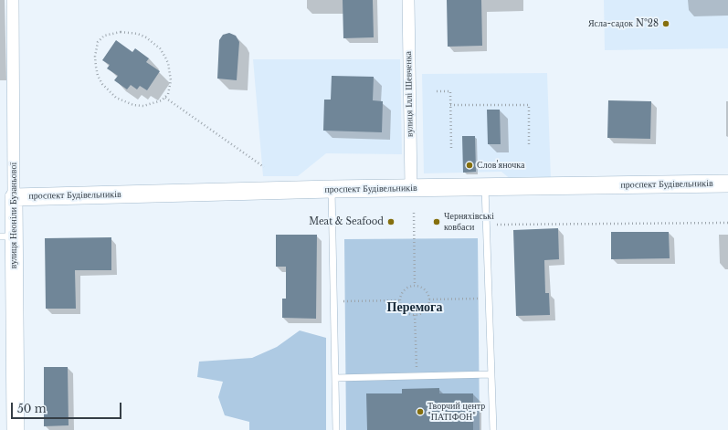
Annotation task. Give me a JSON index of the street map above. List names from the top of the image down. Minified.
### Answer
{"streets":{"street":["вулиця Іллі Шевченка","проспект Будівельників","вулиця Неоніли Бузаньової"]},"crossings":[["вулиця Іллі Шевченка","проспект Будівельників"],["проспект Будівельників","вулиця Неоніли Бузаньової"]],"districts":["Перемога"],"places":["Ясла-садок №28","Слов'яночка","Meat & Seafood","Черняхівські ковбаси","Творчий центр \"ПАТІФОН\""],"scale_bar":"50 m"}
